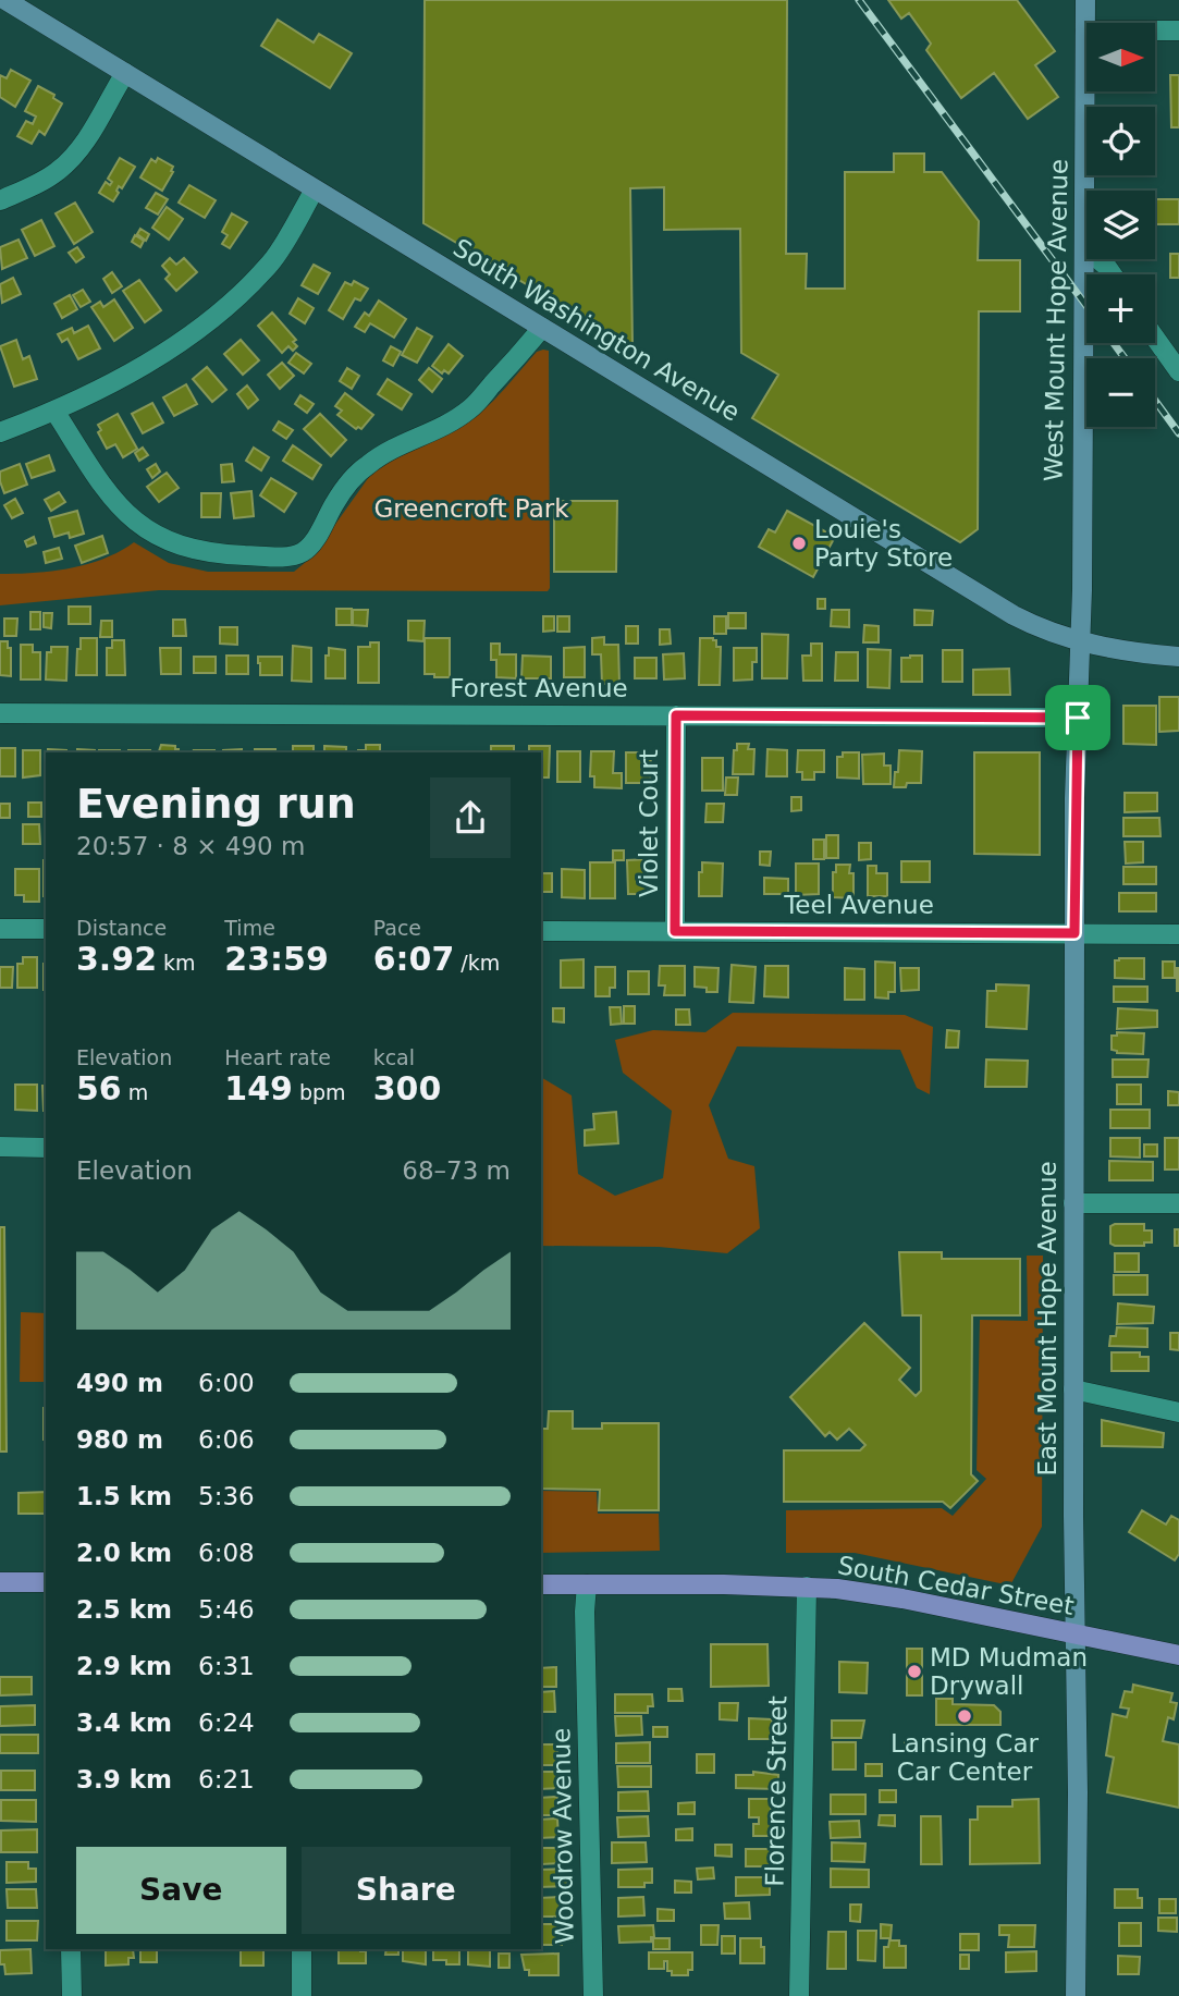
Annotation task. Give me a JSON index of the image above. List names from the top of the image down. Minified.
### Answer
{"streets":{"main road":["South Cedar Street"],"street":["West Mount Hope Avenue","South Washington Avenue","Forest Avenue","Violet Court","Teel Avenue","East Mount Hope Avenue","Florence Street","Woodrow Avenue"]},"crossings":[["West Mount Hope Avenue","South Washington Avenue"],["West Mount Hope Avenue","East Mount Hope Avenue"],["South Washington Avenue","East Mount Hope Avenue"],["Forest Avenue","Violet Court"],["Forest Avenue","East Mount Hope Avenue"],["Violet Court","Teel Avenue"],["Teel Avenue","East Mount Hope Avenue"],["East Mount Hope Avenue","South Cedar Street"],["South Cedar Street","Florence Street"],["South Cedar Street","Woodrow Avenue"]],"parks":["Greencroft Park"],"places":["Louie's Party Store","MD Mudman Drywall","Lansing Car Car Center"],"north":"right","page":{"map_buttons":["+","−"],"heading":["Evening run","20:57 · 8 × 490 m"],"stats":[["Distance","3.92 km"],["Time","23:59"],["Pace","6:07 /km"],["Elevation","56 m"],["Heart rate","149 bpm"],["kcal","300"]],"chart":["Elevation","68–73 m"],"list":[{"name":"490 m","note":"6:00"},{"name":"980 m","note":"6:06"},{"name":"1.5 km","note":"5:36"},{"name":"2.0 km","note":"6:08"},{"name":"2.5 km","note":"5:46"},{"name":"2.9 km","note":"6:31"},{"name":"3.4 km","note":"6:24"},{"name":"3.9 km","note":"6:21"}],"buttons":["Save","Share"]}}
